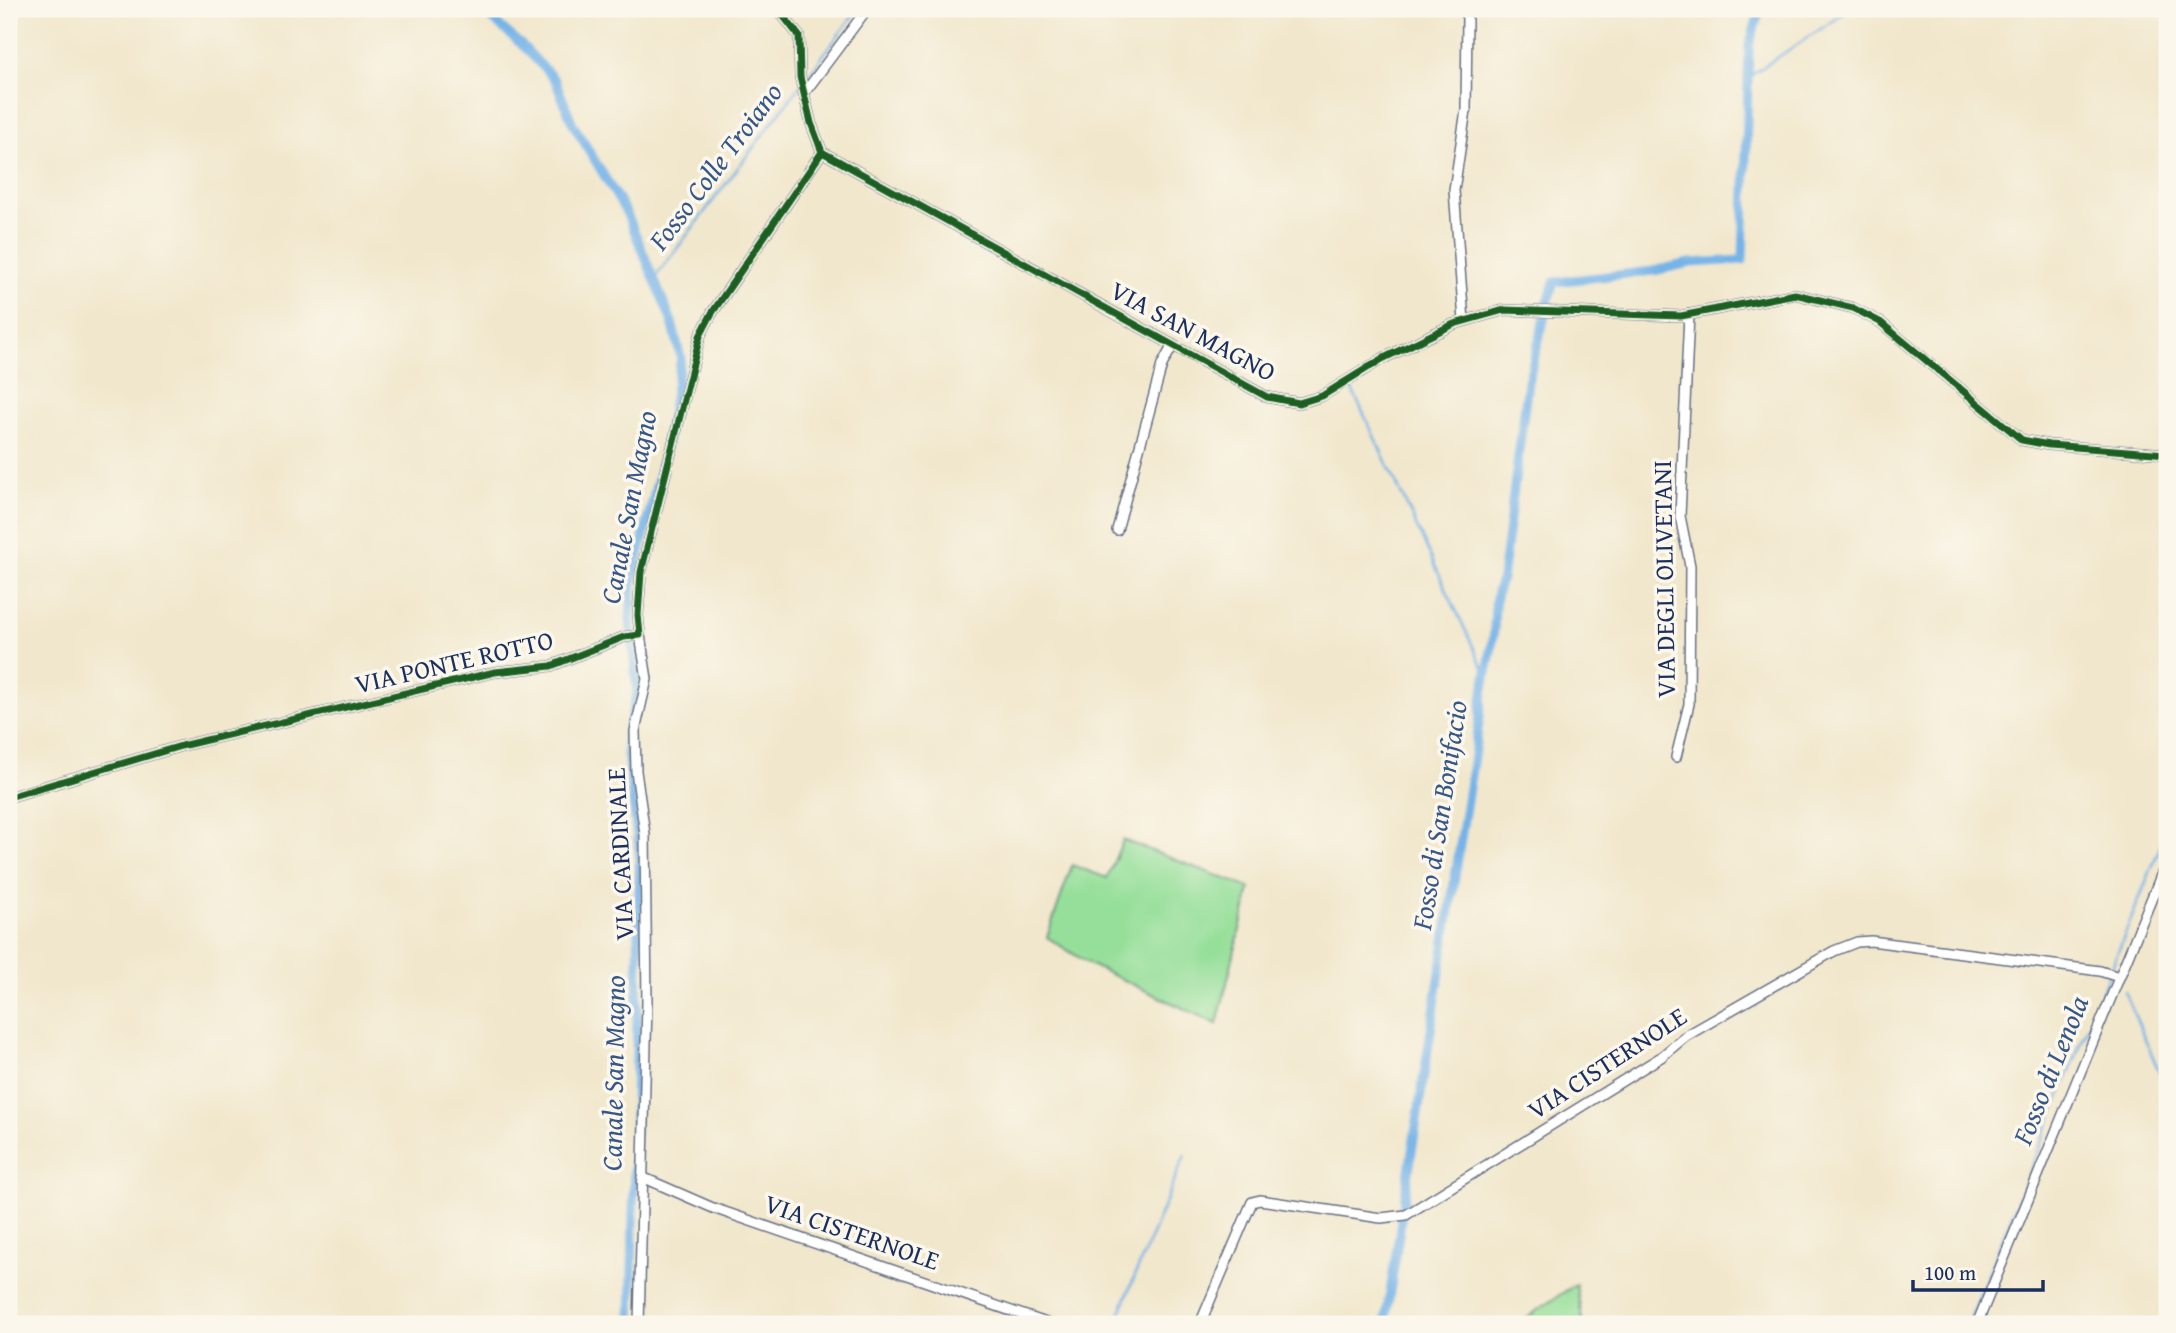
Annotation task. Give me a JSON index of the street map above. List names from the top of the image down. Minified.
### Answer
{"streets":{"street":["VIA SAN MAGNO","VIA DEGLI OLIVETANI","VIA PONTE ROTTO","VIA CARDINALE","VIA CISTERNOLE"]},"crossings":[["VIA SAN MAGNO","VIA DEGLI OLIVETANI"],["VIA PONTE ROTTO","VIA CARDINALE"],["VIA CARDINALE","VIA CISTERNOLE"]],"water":["Fosso Colle Troiano","Canale San Magno","Fosso di San Bonifacio","Fosso di Lenola"],"scale_bar":"100 m"}
